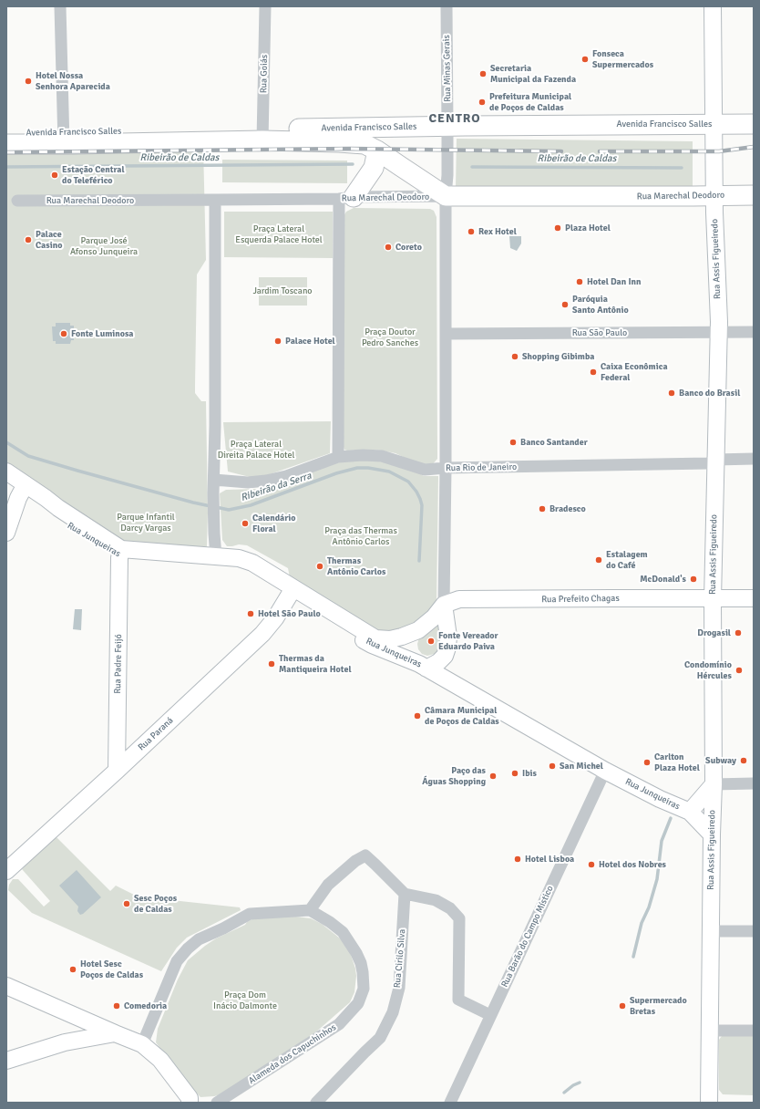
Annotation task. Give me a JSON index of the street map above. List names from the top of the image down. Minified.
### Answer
{"streets":{"main road":["Avenida Francisco Salles","Rua Marechal Deodoro"],"street":["Rua Minas Gerais","Rua Goiás","Rua Assis Figueiredo","Rua São Paulo","Rua Rio de Janeiro","Rua Junqueiras","Rua Prefeito Chagas","Rua Padre Feijó","Rua Paraná","Rua Barão do Campo Místico","Rua Cirilo Silva","Alameda dos Capuchinhos"]},"crossings":[["Rua Minas Gerais","Avenida Francisco Salles"],["Rua Minas Gerais","Rua Marechal Deodoro"],["Rua Goiás","Avenida Francisco Salles"],["Avenida Francisco Salles","Rua Marechal Deodoro"],["Avenida Francisco Salles","Rua Assis Figueiredo"],["Rua Marechal Deodoro","Rua Assis Figueiredo"],["Rua Assis Figueiredo","Rua São Paulo"],["Rua Assis Figueiredo","Rua Rio de Janeiro"],["Rua Assis Figueiredo","Rua Junqueiras"],["Rua Assis Figueiredo","Rua Prefeito Chagas"],["Rua Junqueiras","Rua Padre Feijó"],["Rua Junqueiras","Rua Paraná"],["Rua Junqueiras","Rua Barão do Campo Místico"],["Rua Padre Feijó","Rua Paraná"]],"districts":["CENTRO"],"water":["Ribeirão de Caldas","Ribeirão da Serra"],"parks":["Praça Lateral Esquerda Palace Hotel","Parque José Afonso Junqueira","Jardim Toscano","Praça Doutor Pedro Sanches","Praça Lateral Direita Palace Hotel","Parque Infantil Darcy Vargas","Praça das Thermas Antônio Carlos","Praça Dom Inácio Dalmonte"],"places":["Fonseca Supermercados","Secretaria Municipal da Fazenda","Hotel Nossa Senhora Aparecida","Prefeitura Municipal de Poços de Caldas","Estação Central do Teleférico","Plaza Hotel","Rex Hotel","Palace Casino","Coreto","Hotel Dan Inn","Paróquia Santo Antônio","Fonte Luminosa","Palace Hotel","Shopping Gibimba","Caixa Econômica Federal","Banco do Brasil","Banco Santander","Bradesco","Calendário Floral","Estalagem do Café","Thermas Antônio Carlos","McDonald's","Hotel São Paulo","Drogasil","Fonte Vereador Eduardo Paiva","Thermas da Mantiqueira Hotel","Condomínio Hércules","Câmara Municipal de Poços de Caldas","Subway","Carlton Plaza Hotel","San Michel","Ibis","Paço das Águas Shopping","Hotel Lisboa","Hotel dos Nobres","Sesc Poços de Caldas","Hotel Sesc Poços de Caldas","Comedoria","Supermercado Bretas"]}
